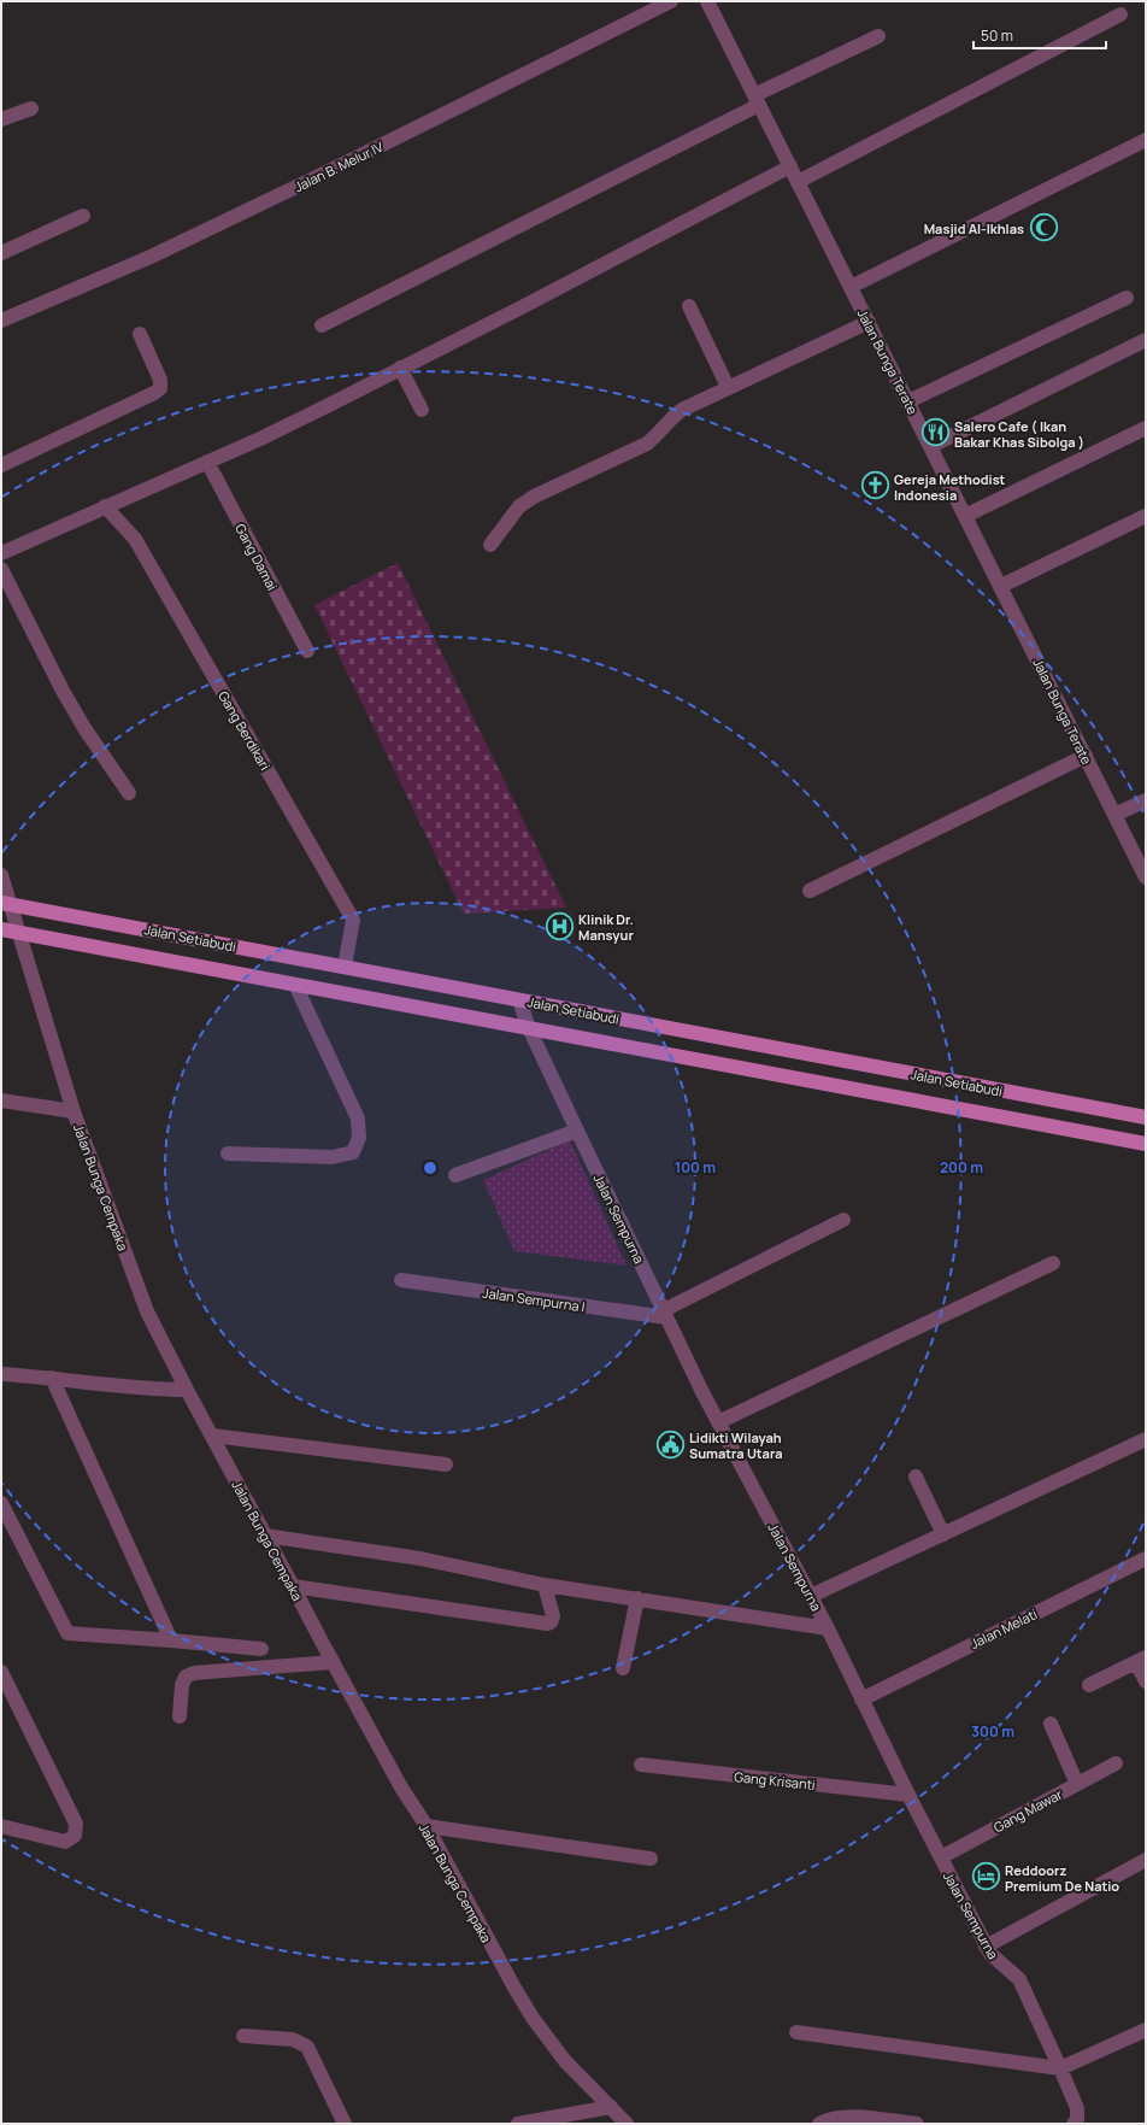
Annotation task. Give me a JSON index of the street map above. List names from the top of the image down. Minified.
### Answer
{"streets":{"main road":["Jalan Setiabudi"],"street":["Jalan B. Melur IV","Jalan Bunga Terate","Gang Damai","Gang Berdikari","Jalan Bunga Cempaka","Jalan Sempurna","Jalan Sempurna I","Jalan Melati","Gang Krisanti","Gang Mawar"]},"crossings":[["Gang Berdikari","Jalan Setiabudi"],["Jalan Setiabudi","Jalan Bunga Cempaka"],["Jalan Setiabudi","Jalan Sempurna"],["Jalan Sempurna","Jalan Sempurna I"],["Jalan Sempurna","Jalan Melati"],["Jalan Sempurna","Gang Krisanti"],["Jalan Sempurna","Gang Mawar"]],"places":{"mosque":["Masjid Al-Ikhlas"],"restaurant":["Salero Cafe ( Ikan Bakar Khas Sibolga )"],"church":["Gereja Methodist Indonesia"],"hospital":["Klinik Dr. Mansyur"],"public building":["Lidikti Wilayah Sumatra Utara"],"hotel":["Reddoorz Premium De Natio"]},"scale_bar":"50 m","rings":["100 m","200 m","300 m"]}
